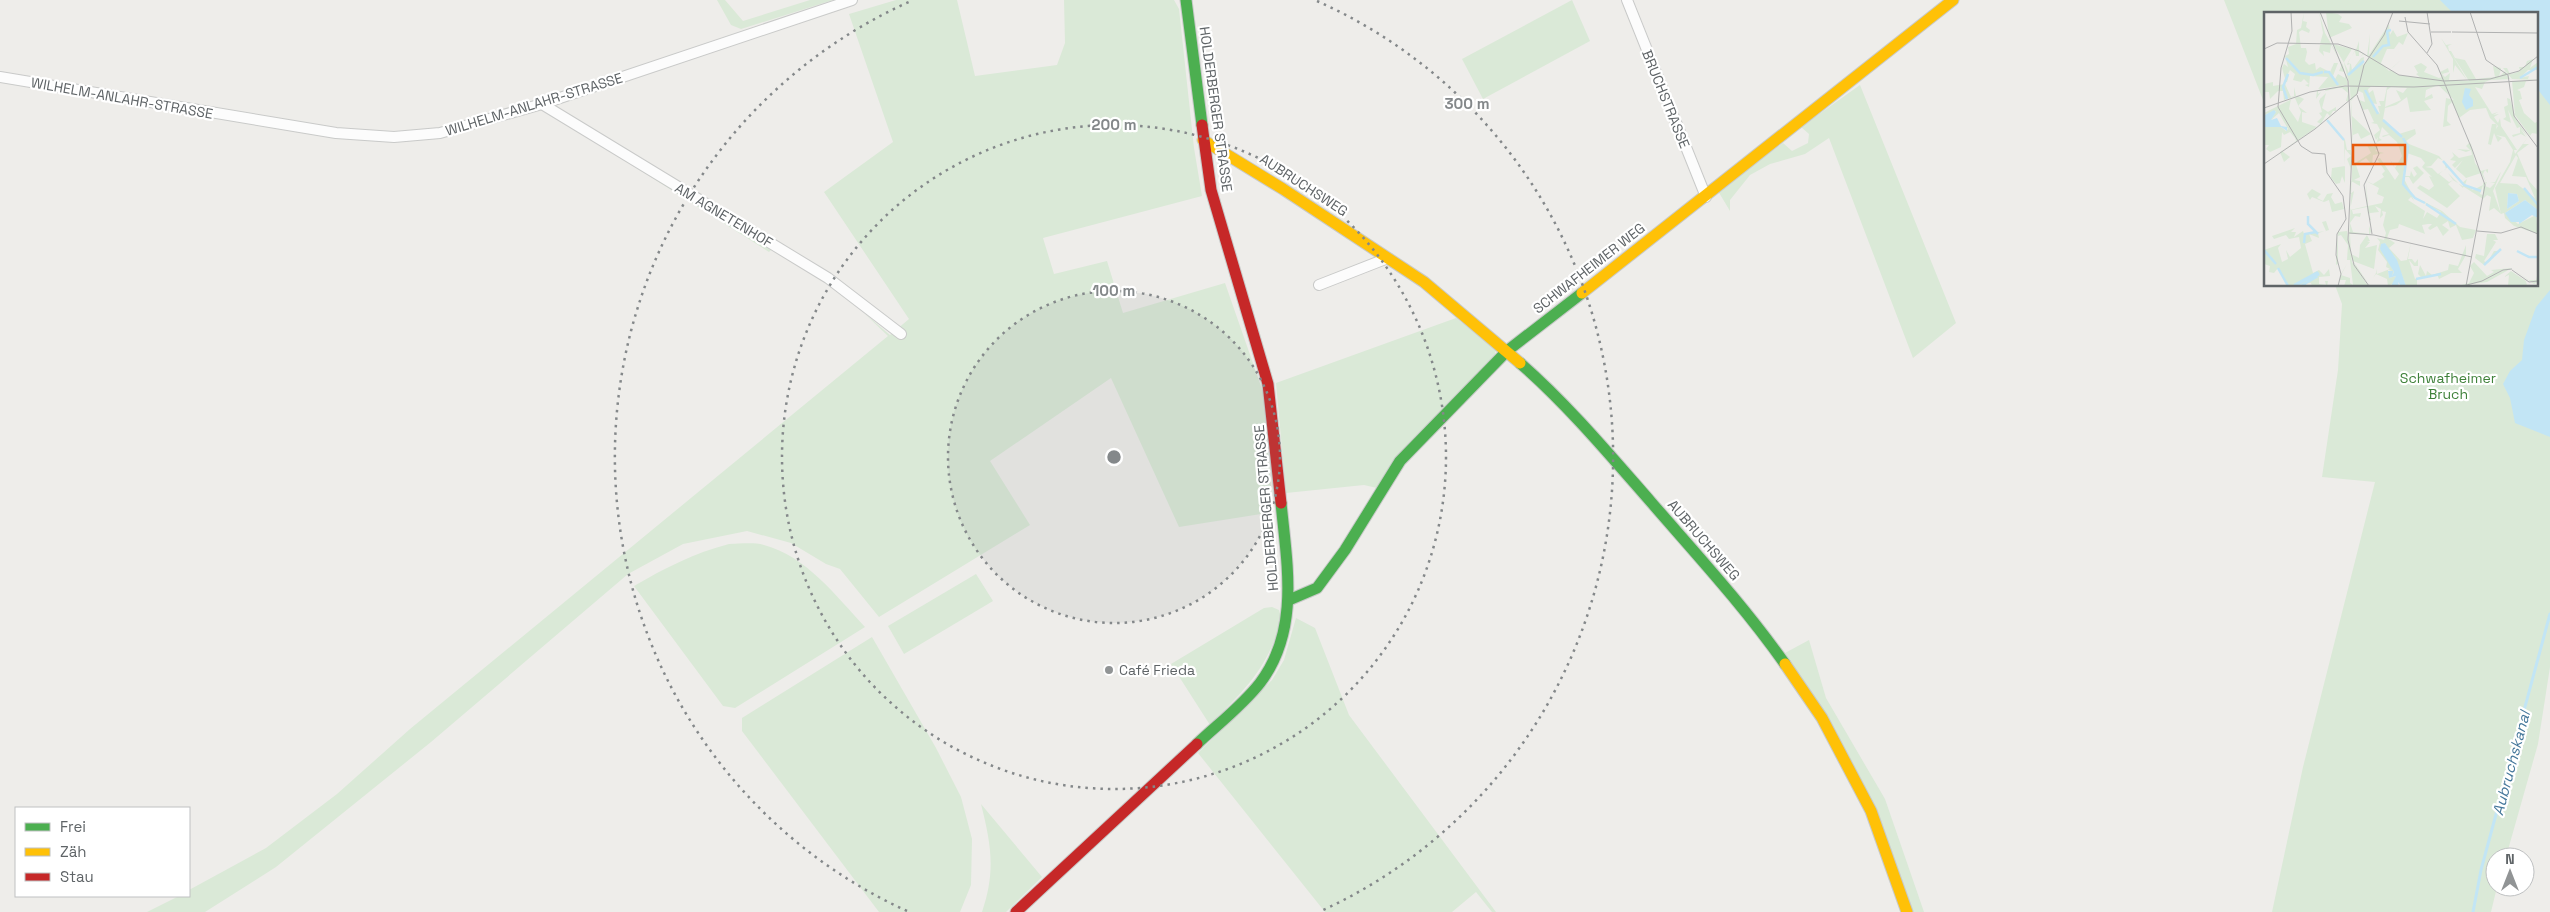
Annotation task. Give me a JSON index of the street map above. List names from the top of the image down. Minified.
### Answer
{"streets":{"street":["WILHELM-ANLAHR-STRASSE","BRUCHSTRASSE","HOLDERBERGER STRASSE","AUBRUCHSWEG","AM AGNETENHOF","SCHWAFHEIMER WEG"]},"crossings":[["WILHELM-ANLAHR-STRASSE","AM AGNETENHOF"],["BRUCHSTRASSE","SCHWAFHEIMER WEG"],["HOLDERBERGER STRASSE","AUBRUCHSWEG"],["HOLDERBERGER STRASSE","SCHWAFHEIMER WEG"],["AUBRUCHSWEG","SCHWAFHEIMER WEG"]],"water":["Aubruchskanal"],"parks":["Schwafheimer Bruch"],"places":["Café Frieda"],"legend":["Frei","Zäh","Stau"],"north":"top","rings":["300 m","200 m","100 m"]}
